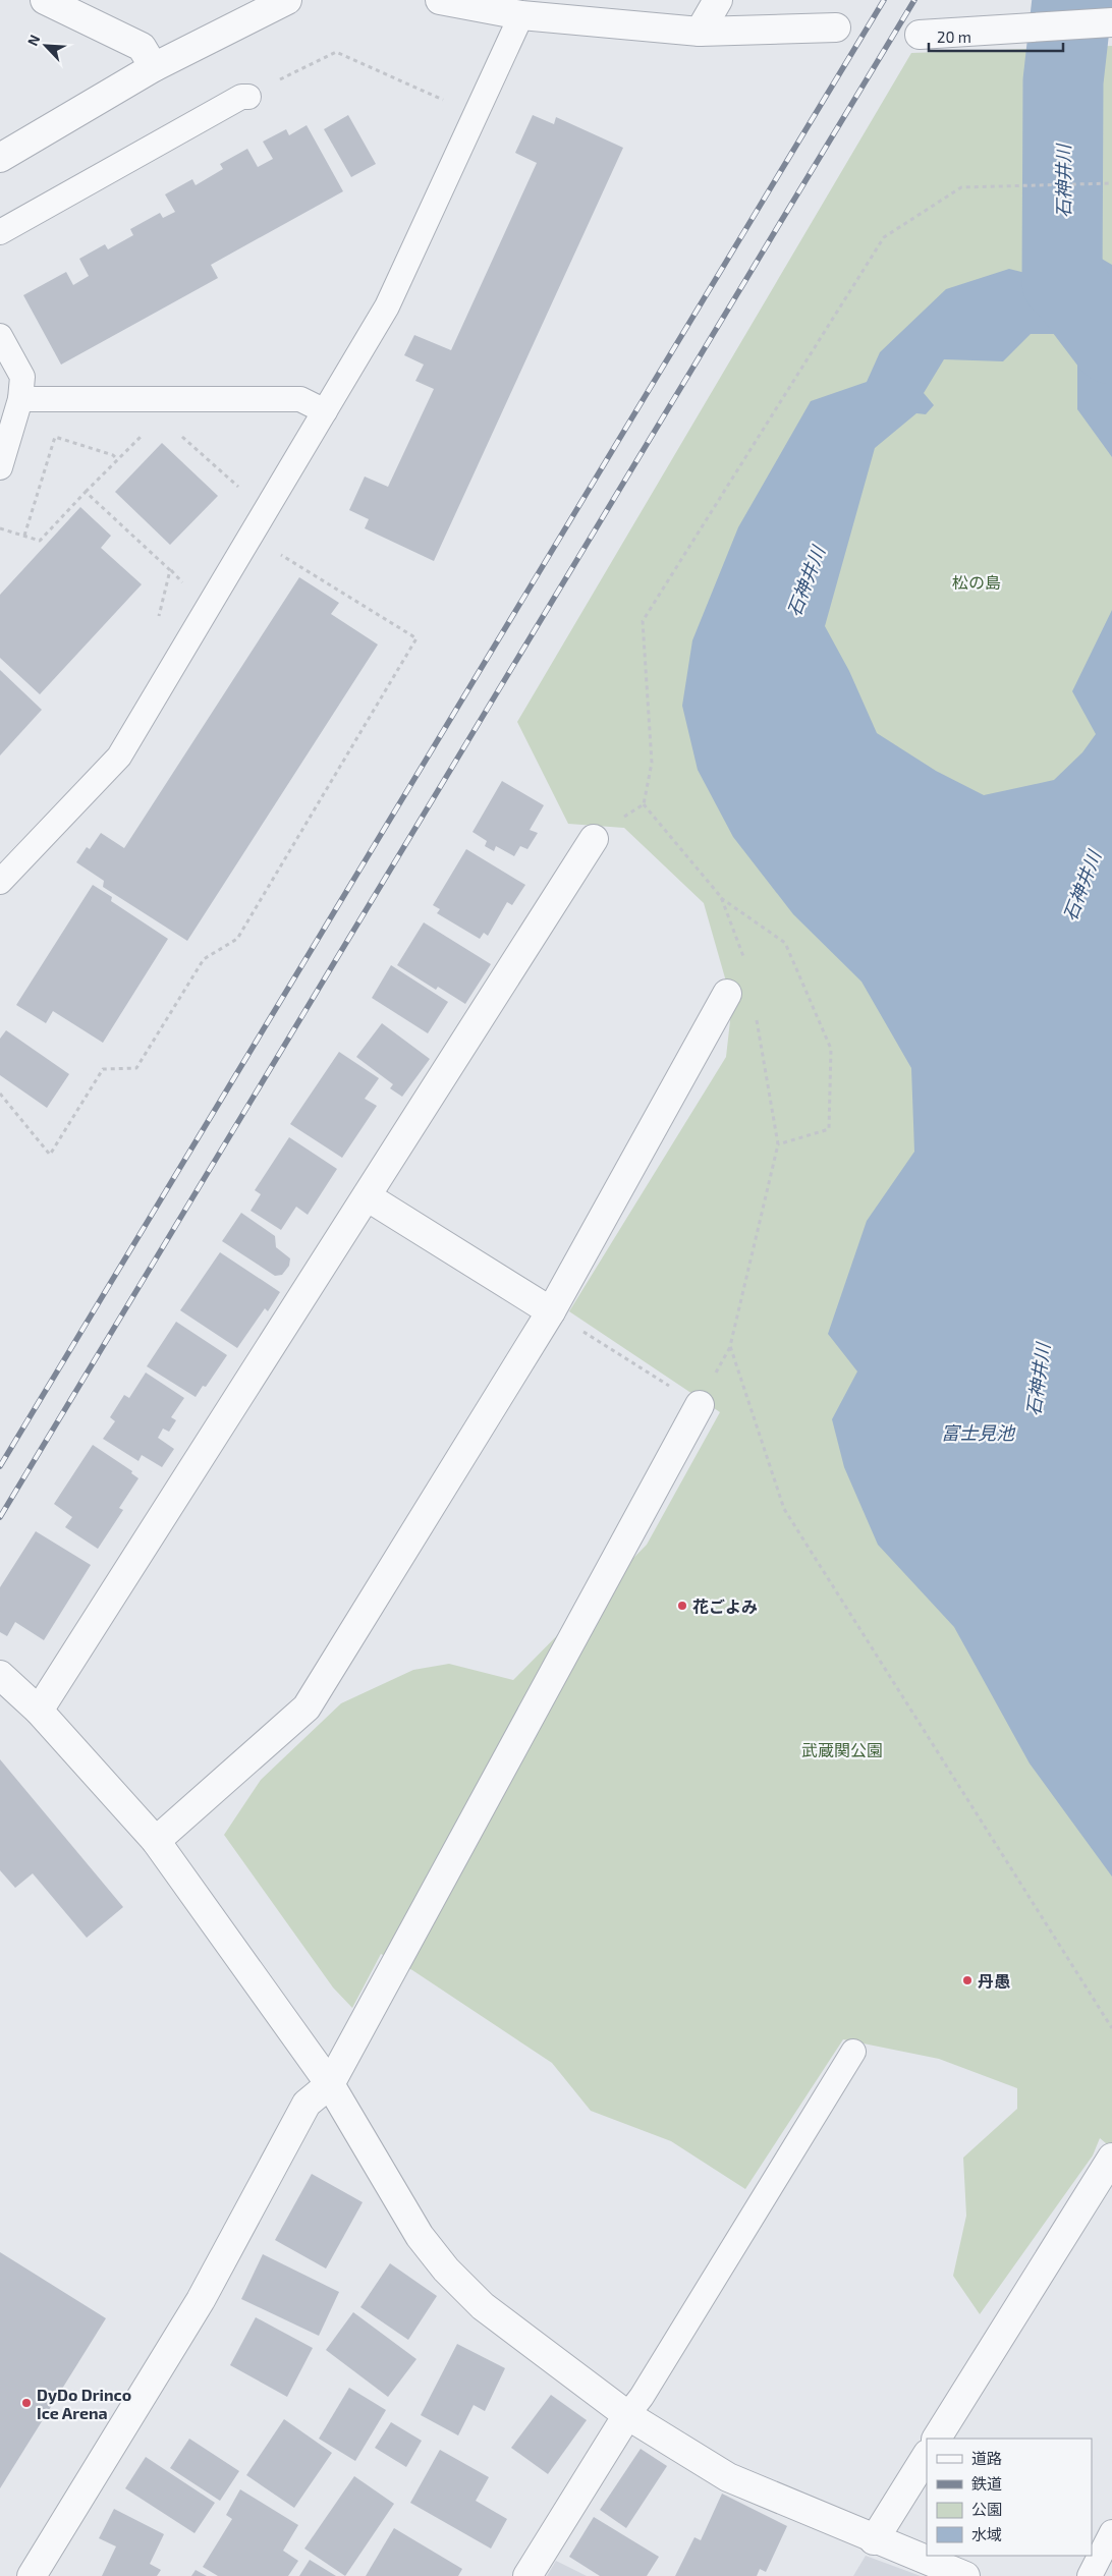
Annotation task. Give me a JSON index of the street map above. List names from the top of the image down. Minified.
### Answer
{"water":["石神井川","富士見池"],"parks":["松の島","武蔵関公園"],"places":["花ごよみ","丹愚","DyDo Drinco Ice Arena"],"legend":["道路","鉄道","公園","水域"],"scale_bar":"20 m","north":"top left"}
